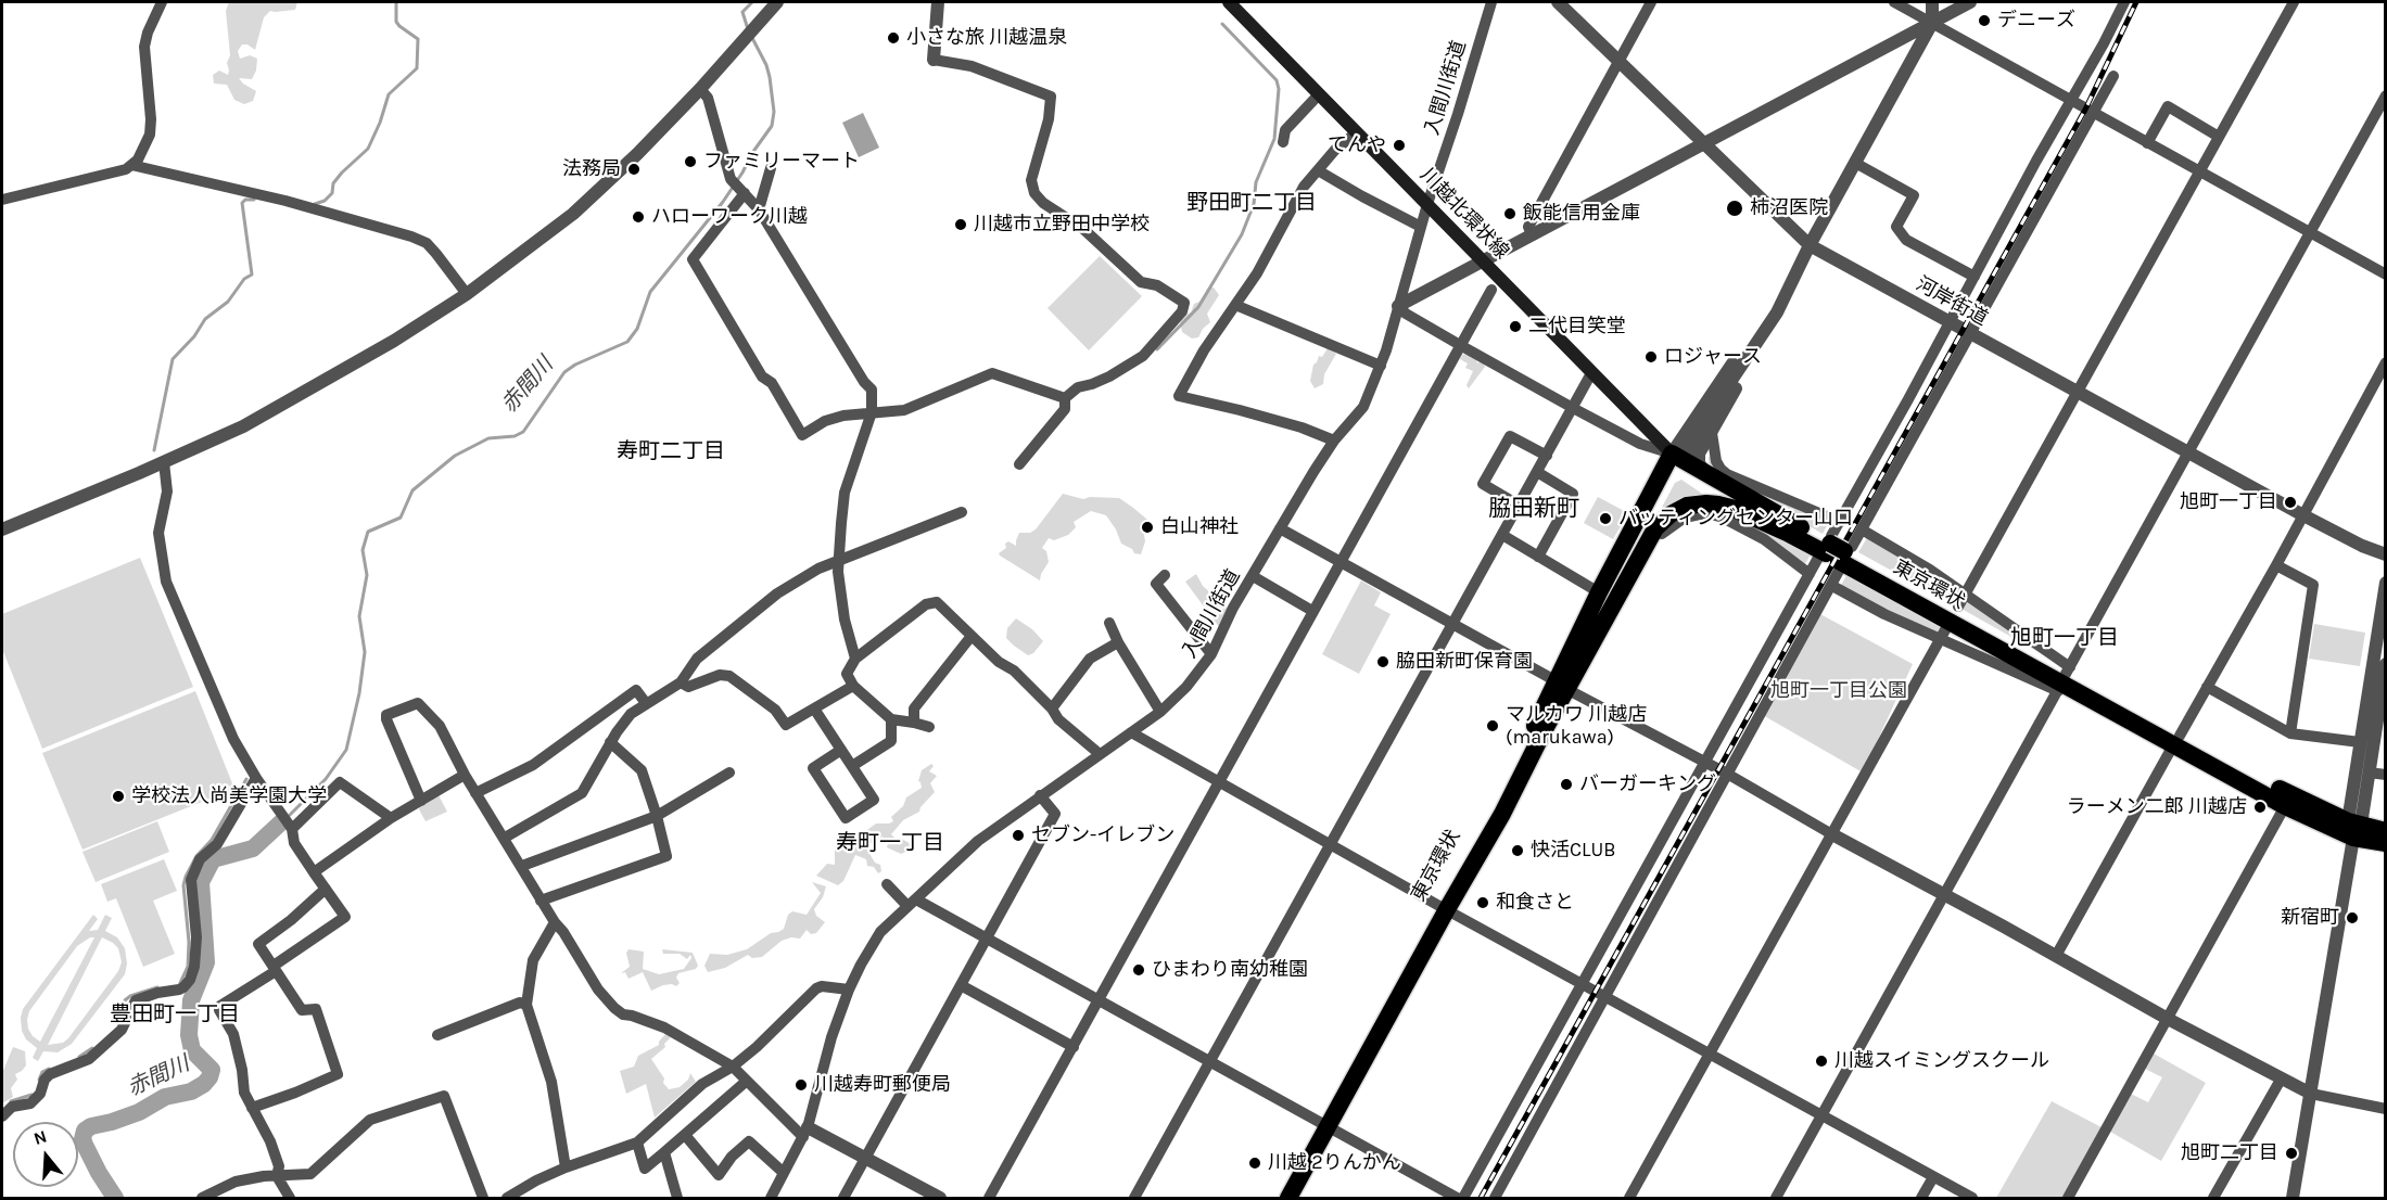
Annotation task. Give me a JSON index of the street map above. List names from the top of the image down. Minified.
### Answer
{"streets":{"highway":["東京環状"],"main road":["川越北環状線"],"street":["入間川街道","河岸街道"]},"crossings":[["入間川街道","川越北環状線"],["川越北環状線","東京環状"]],"districts":["野田町二丁目","寿町二丁目","脇田新町","旭町一丁目","寿町一丁目","豊田町一丁目"],"water":["赤間川"],"parks":["旭町一丁目公園"],"places":["デニーズ","小さな旅 川越温泉","てんや","ファミリーマート","法務局","柿沼医院","飯能信用金庫","ハローワーク川越","川越市立野田中学校","二代目笑堂","ロジャース","旭町一丁目","バッティングセンター山口","白山神社","脇田新町保育園","マルカワ 川越店 (marukawa)","バーガーキング","学校法人尚美学園大学","ラーメン二郎 川越店","セブン-イレブン","快活CLUB","和食さと","新宿町","ひまわり南幼稚園","川越スイミングスクール","川越寿町郵便局","旭町二丁目","川越 2りんかん"],"north":"top"}
